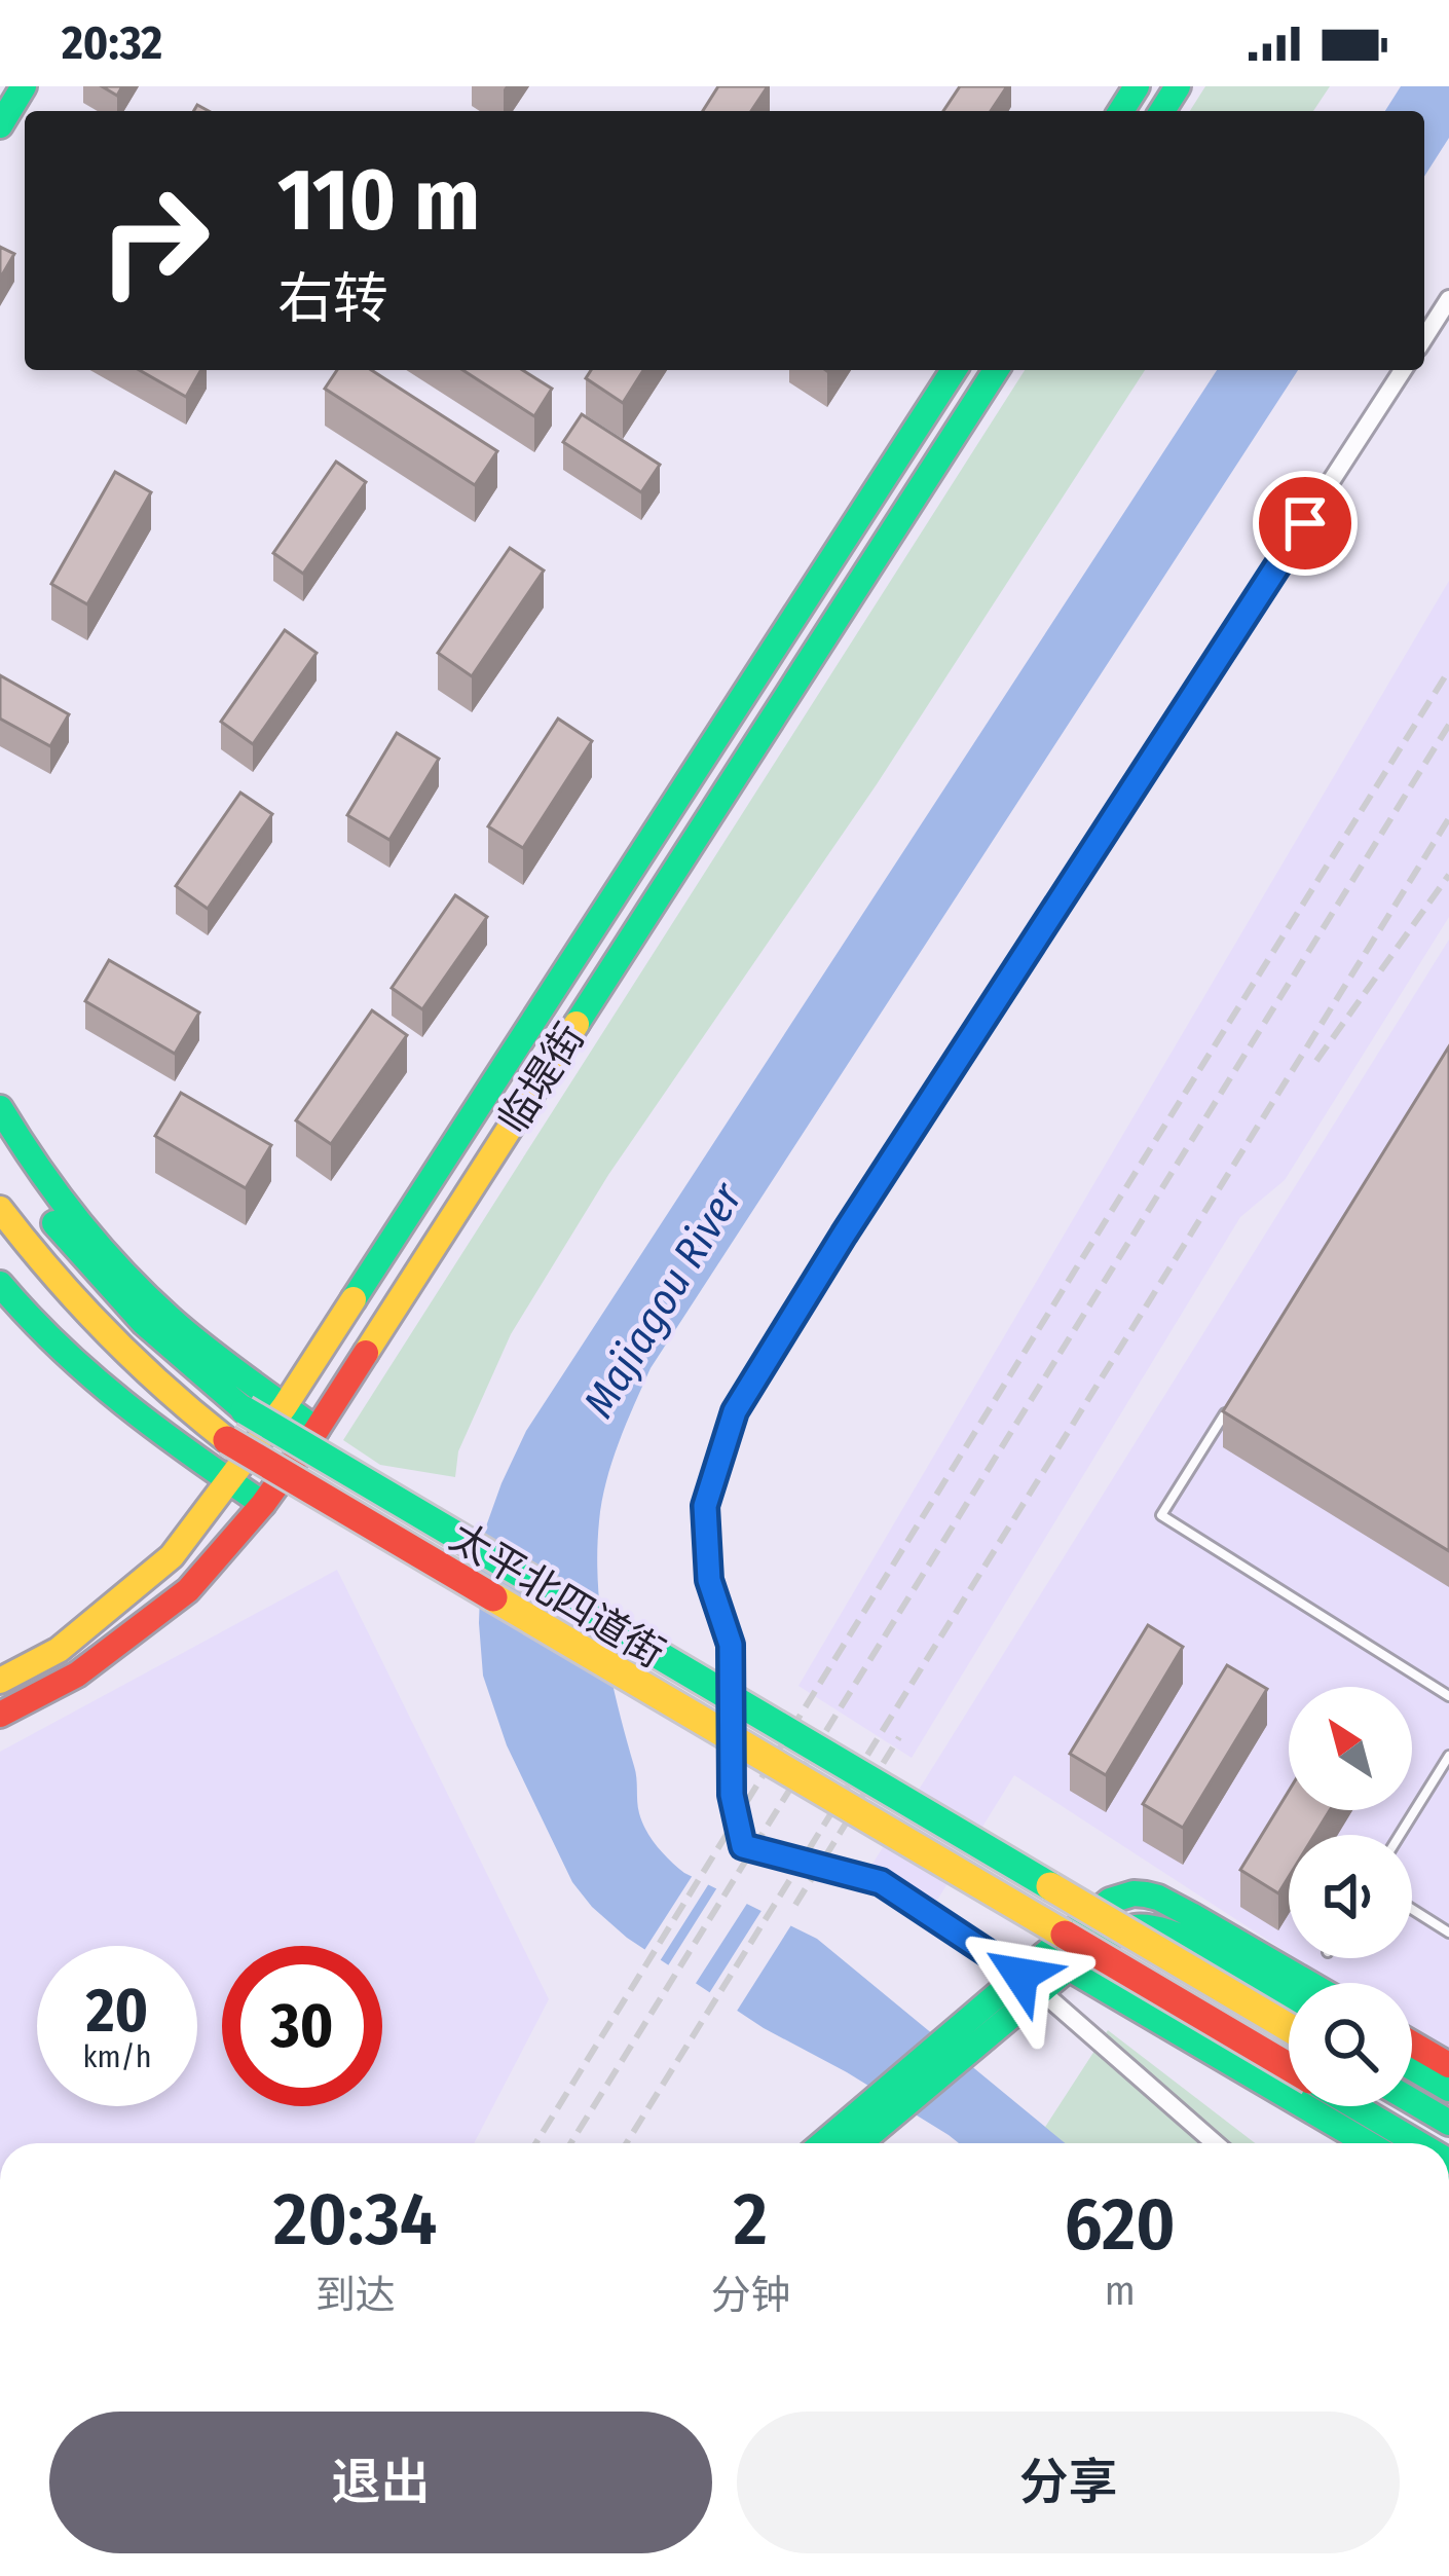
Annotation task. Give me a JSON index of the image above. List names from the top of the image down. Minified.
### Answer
{"streets":{"main road":["临堤街","太平北四道街"]},"water":["Majiagou River"],"north":"top left","page":{"status":"20:32","turn":["110 m","右转"],"speed":"20 km/h","limit":"30","eta":["20:34","到达","2","分钟","620","m"],"buttons":["退出","分享"]}}
